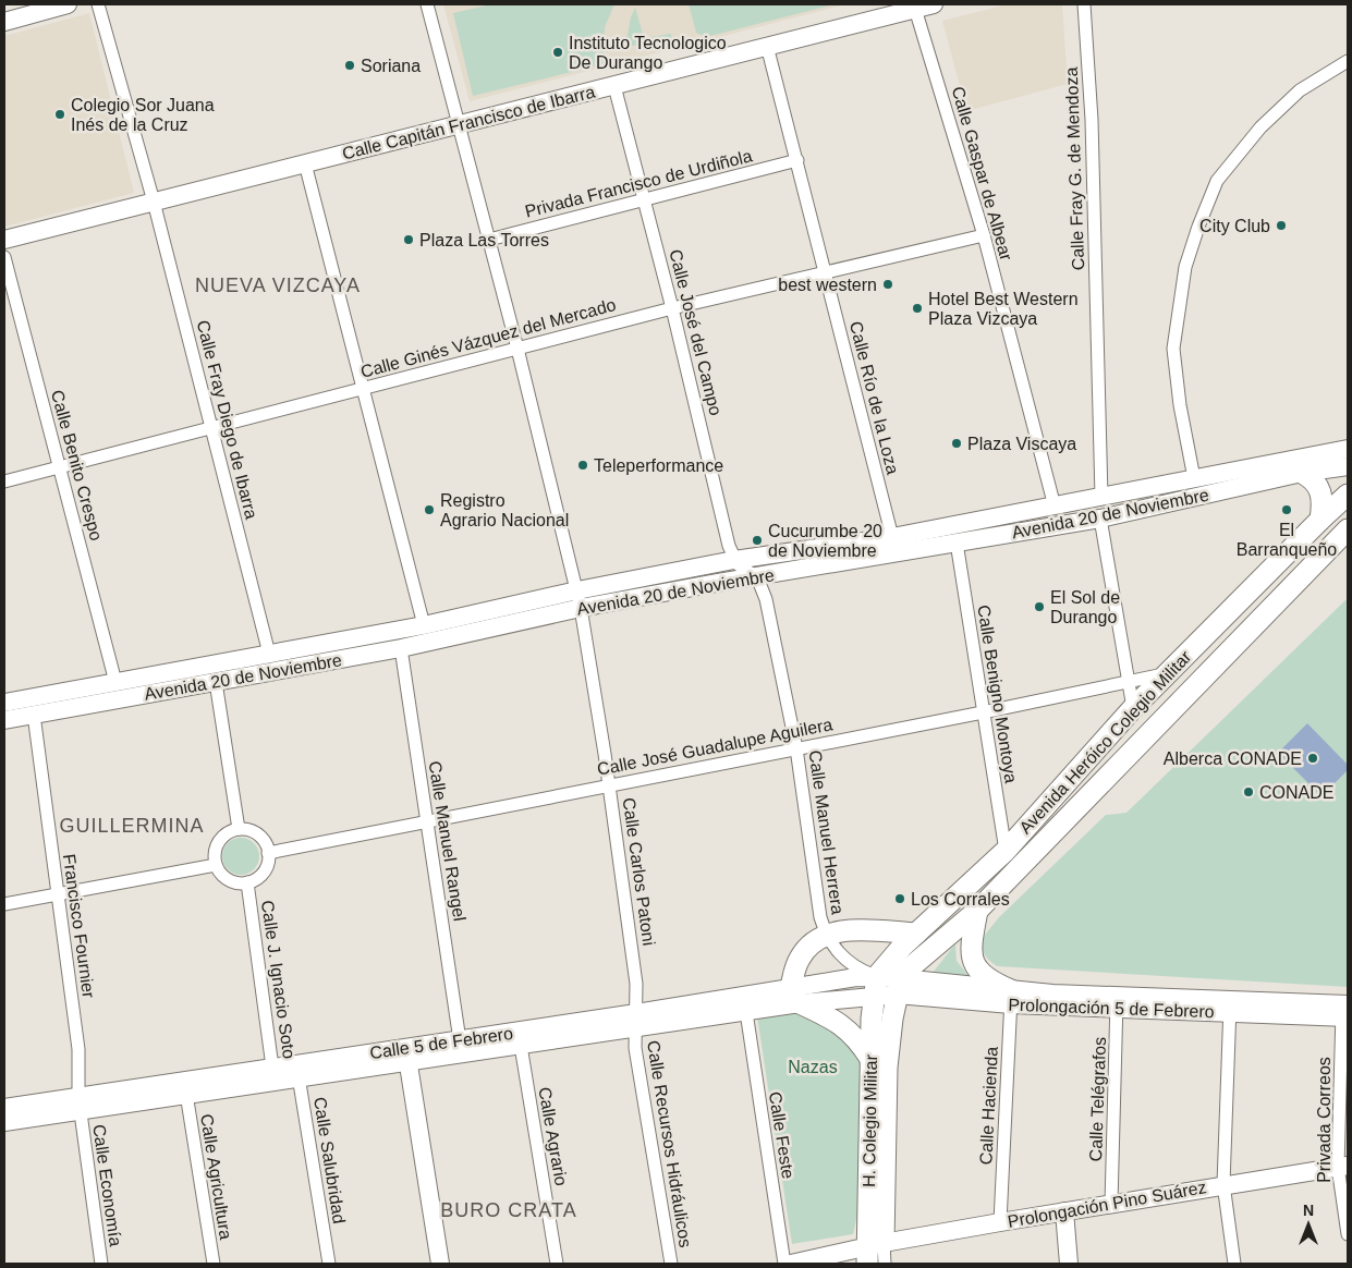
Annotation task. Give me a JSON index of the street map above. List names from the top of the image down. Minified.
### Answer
{"streets":{"main road":["Avenida Heróico Colegio Militar","H. Colegio Militar"],"street":["Calle Capitán Francisco de Ibarra","Calle Fray G. de Mendoza","Calle Gaspar de Albear","Privada Francisco de Urdiñola","Calle José del Campo","Calle Ginés Vázquez del Mercado","Calle Río de la Loza","Calle Fray Diego de Ibarra","Calle Benito Crespo","Avenida 20 de Noviembre","Calle Benigno Montoya","Calle José Guadalupe Aguilera","Calle Manuel Herrera","Calle Manuel Rangel","Calle Carlos Patoni","Francisco Fournier","Calle J. Ignacio Soto","Prolongación 5 de Febrero","Calle 5 de Febrero","Calle Telégrafos","Calle Hacienda","Privada Correos","Calle Feste","Calle Agrario","Calle Recursos Hidráulicos","Calle Salubridad","Calle Agricultura","Calle Economía","Prolongación Pino Suárez"]},"crossings":[["Calle Capitán Francisco de Ibarra","Calle Gaspar de Albear"],["Calle Capitán Francisco de Ibarra","Calle José del Campo"],["Calle Capitán Francisco de Ibarra","Calle Río de la Loza"],["Calle Capitán Francisco de Ibarra","Calle Fray Diego de Ibarra"],["Calle Capitán Francisco de Ibarra","Calle Carlos Patoni"],["Calle Fray G. de Mendoza","Avenida 20 de Noviembre"],["Calle Gaspar de Albear","Calle Ginés Vázquez del Mercado"],["Calle Gaspar de Albear","Avenida 20 de Noviembre"],["Privada Francisco de Urdiñola","Calle José del Campo"],["Privada Francisco de Urdiñola","Calle Río de la Loza"],["Privada Francisco de Urdiñola","Calle Carlos Patoni"],["Calle José del Campo","Calle Ginés Vázquez del Mercado"],["Calle José del Campo","Avenida 20 de Noviembre"],["Calle Ginés Vázquez del Mercado","Calle Río de la Loza"],["Calle Ginés Vázquez del Mercado","Calle Fray Diego de Ibarra"],["Calle Ginés Vázquez del Mercado","Calle Benito Crespo"],["Calle Ginés Vázquez del Mercado","Calle Carlos Patoni"],["Calle Río de la Loza","Avenida 20 de Noviembre"],["Calle Fray Diego de Ibarra","Avenida 20 de Noviembre"],["Calle Benito Crespo","Avenida 20 de Noviembre"],["Avenida 20 de Noviembre","Calle Benigno Montoya"],["Avenida 20 de Noviembre","Calle Manuel Herrera"],["Avenida 20 de Noviembre","Calle Manuel Rangel"],["Avenida 20 de Noviembre","Calle Carlos Patoni"],["Avenida 20 de Noviembre","Francisco Fournier"],["Calle Benigno Montoya","Avenida Heróico Colegio Militar"],["Calle Benigno Montoya","Calle José Guadalupe Aguilera"],["Avenida Heróico Colegio Militar","Calle José Guadalupe Aguilera"],["Avenida Heróico Colegio Militar","Calle Manuel Herrera"],["Avenida Heróico Colegio Militar","Prolongación 5 de Febrero"],["Avenida Heróico Colegio Militar","Calle 5 de Febrero"],["Avenida Heróico Colegio Militar","H. Colegio Militar"],["Calle José Guadalupe Aguilera","Calle Manuel Herrera"],["Calle José Guadalupe Aguilera","Calle Manuel Rangel"],["Calle José Guadalupe Aguilera","Calle Carlos Patoni"],["Calle José Guadalupe Aguilera","Calle J. Ignacio Soto"],["Calle Manuel Herrera","Prolongación 5 de Febrero"],["Calle Manuel Herrera","Calle 5 de Febrero"],["Calle Manuel Herrera","H. Colegio Militar"],["Calle Manuel Rangel","Calle 5 de Febrero"],["Calle Carlos Patoni","Calle 5 de Febrero"],["Calle Carlos Patoni","Calle Recursos Hidráulicos"],["Francisco Fournier","Calle 5 de Febrero"],["Francisco Fournier","Calle Economía"],["Calle J. Ignacio Soto","Calle 5 de Febrero"],["Prolongación 5 de Febrero","Calle 5 de Febrero"],["Prolongación 5 de Febrero","Calle Telégrafos"],["Prolongación 5 de Febrero","Calle Hacienda"],["Prolongación 5 de Febrero","Privada Correos"],["Prolongación 5 de Febrero","H. Colegio Militar"],["Calle 5 de Febrero","H. Colegio Militar"],["Calle 5 de Febrero","Calle Feste"],["Calle 5 de Febrero","Calle Agrario"],["Calle 5 de Febrero","Calle Recursos Hidráulicos"],["Calle 5 de Febrero","Calle Salubridad"],["Calle 5 de Febrero","Calle Agricultura"],["Calle 5 de Febrero","Calle Economía"],["Calle Telégrafos","Prolongación Pino Suárez"],["Calle Hacienda","Prolongación Pino Suárez"],["Privada Correos","Prolongación Pino Suárez"],["H. Colegio Militar","Prolongación Pino Suárez"]],"districts":["NUEVA VIZCAYA","GUILLERMINA","BURO CRATA"],"parks":["Nazas"],"places":["Instituto Tecnologico De Durango","Soriana","Colegio Sor Juana Inés de la Cruz","City Club","Plaza Las Torres","best western","Hotel Best Western Plaza Vizcaya","Plaza Viscaya","Teleperformance","Registro Agrario Nacional","El Barranqueño","Cucurumbe 20 de Noviembre","El Sol de Durango","Alberca CONADE","CONADE","Los Corrales"],"north":"top"}
